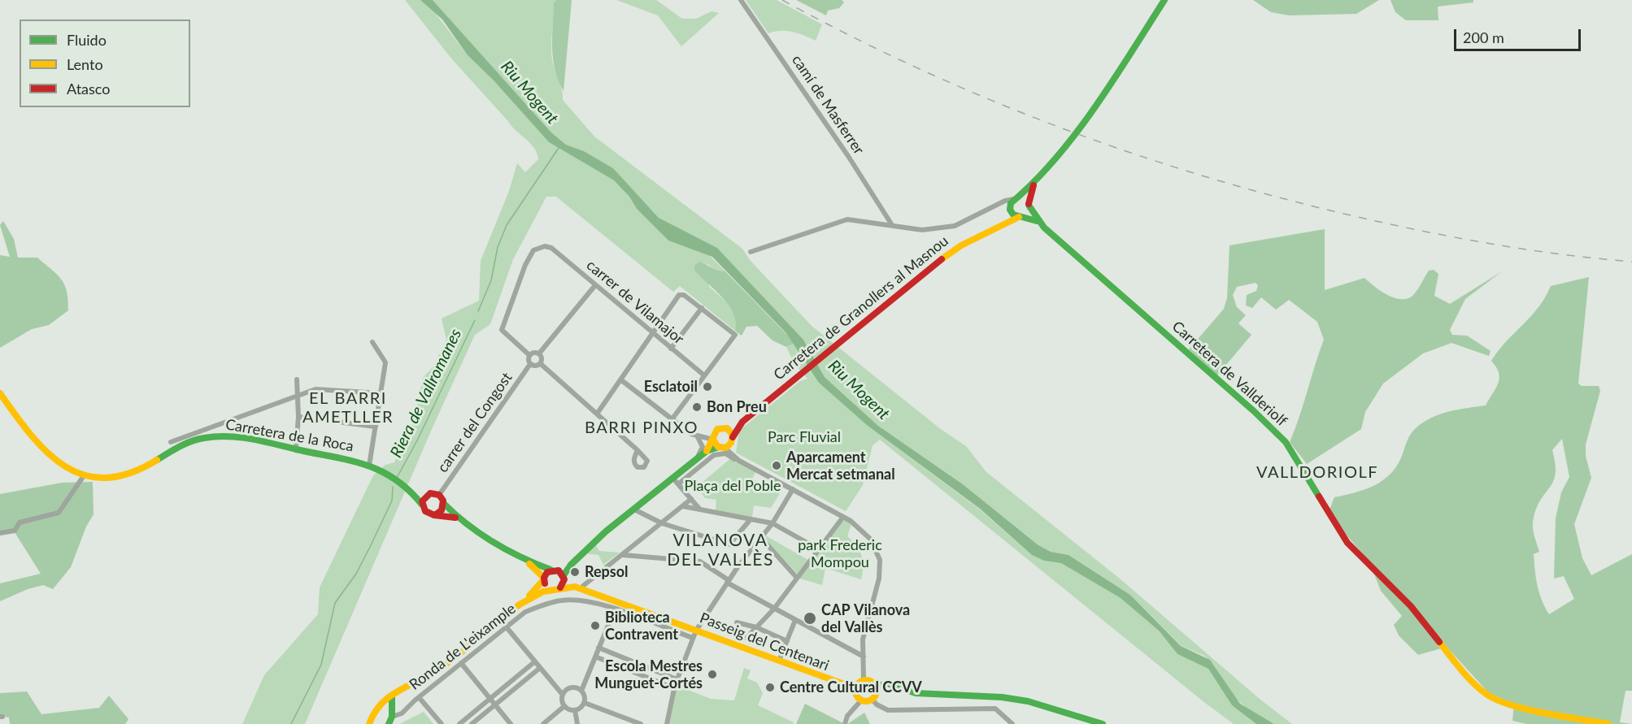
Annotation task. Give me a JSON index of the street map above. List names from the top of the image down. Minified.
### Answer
{"streets":{"street":["camí de Masferrer","carrer de Vilamajor","Carretera de Granollers al Masnou","Carretera de Vallderiolf","carrer del Congost","Carretera de la Roca","Passeig del Centenari","Ronda de L'eixample"]},"crossings":[["carrer de Vilamajor","carrer del Congost"],["Carretera de Granollers al Masnou","Carretera de Vallderiolf"],["carrer del Congost","Carretera de la Roca"]],"districts":["EL BARRI AMETLLER","BARRI PINXO","VALLDORIOLF","VILANOVA DEL VALLÈS"],"water":["Riu Mogent","Riera de Vallromanes"],"parks":["Parc Fluvial","Plaça del Poble","park Frederic Mompou"],"places":["Esclatoil","Bon Preu","Aparcament Mercat setmanal","Repsol","CAP Vilanova del Vallès","Biblioteca Contravent","Escola Mestres Munguet-Cortés","Centre Cultural CCVV"],"legend":["Fluido","Lento","Atasco"],"scale_bar":"200 m"}
